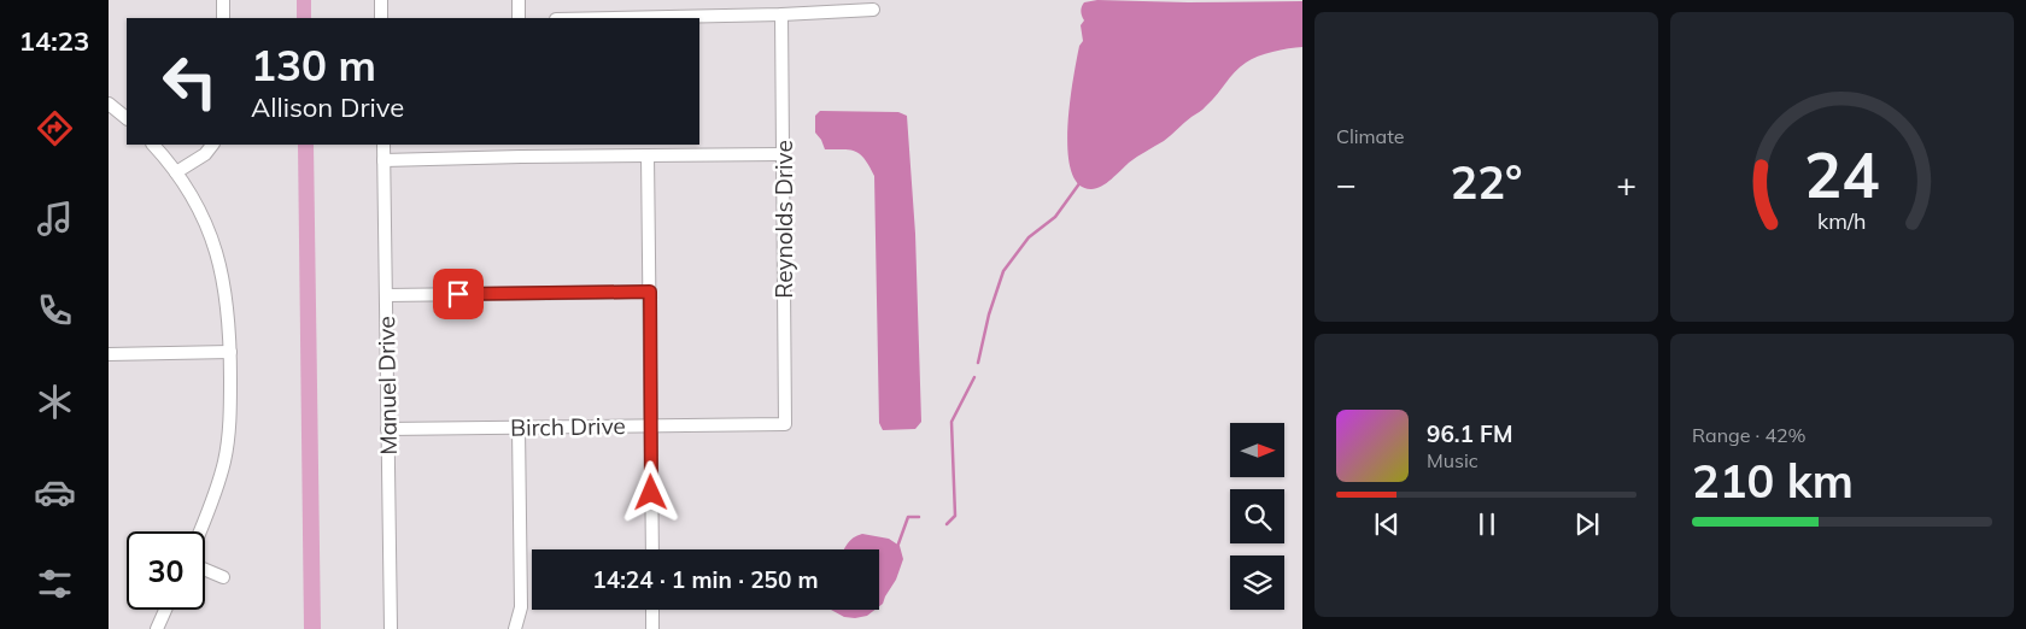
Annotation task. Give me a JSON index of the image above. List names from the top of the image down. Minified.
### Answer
{"streets":{"street":["Reynolds Drive","Manuel Drive","Birch Drive"]},"crossings":[["Reynolds Drive","Birch Drive"],["Manuel Drive","Birch Drive"]],"north":"right","page":{"tabs":"14:23","tile":["Climate",["Range · 42%","210 km"]],"turn":["130 m","Allison Drive"],"heat":["−","22°","+"],"song":["96.1 FM","Music"],"limit":"30","trip":"14:24 · 1 min · 250 m","gauge":["24","km/h"]}}
